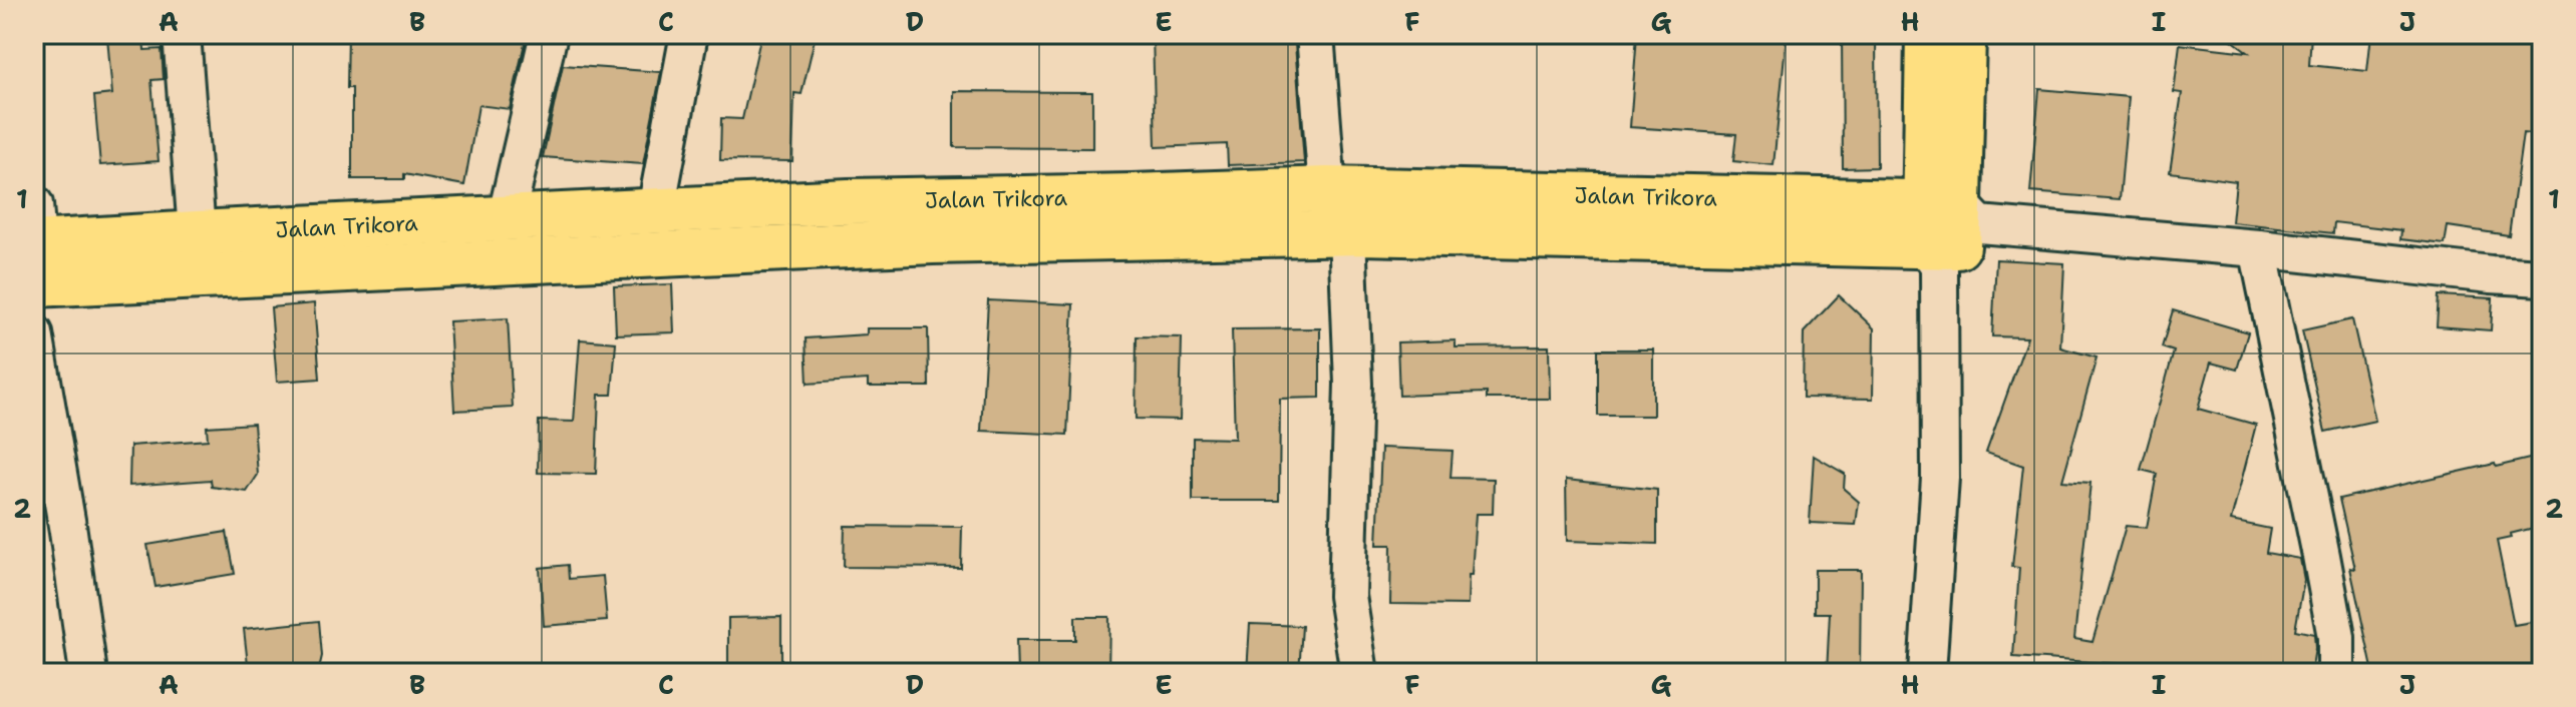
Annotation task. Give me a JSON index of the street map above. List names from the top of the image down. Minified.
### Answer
{"streets":{"main road":["Jalan Trikora"]},"grid":{"columns":["A","B","C","D","E","F","G","H","I","J"],"rows":["1","2"]}}
